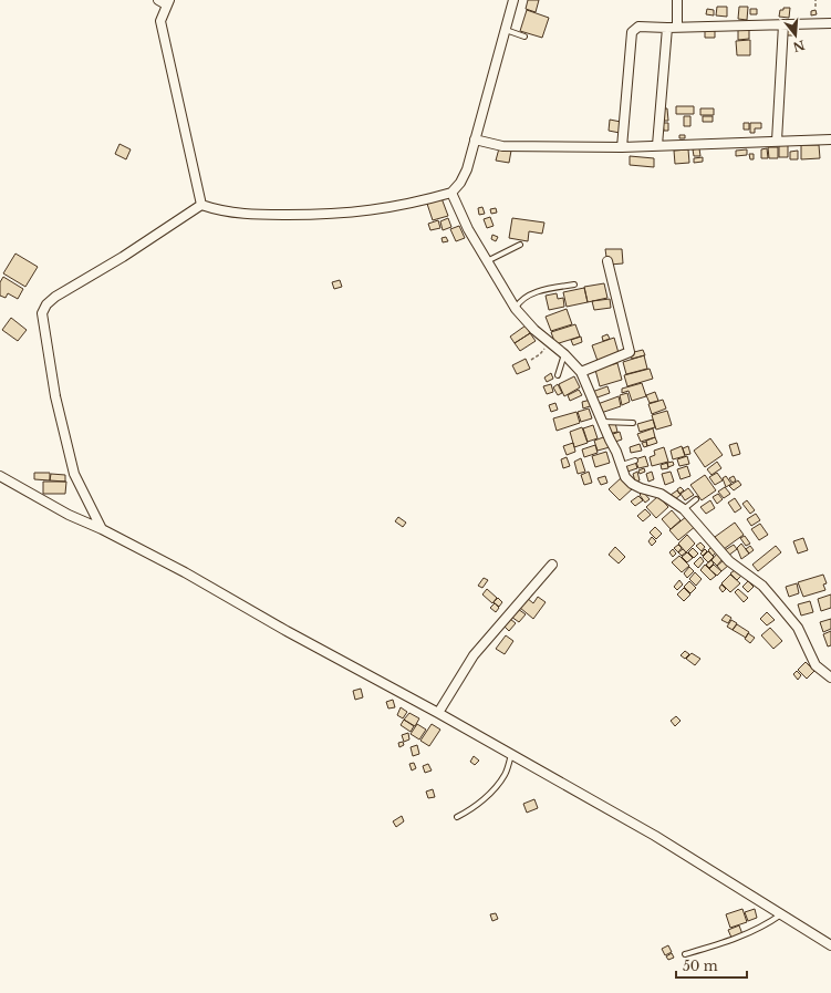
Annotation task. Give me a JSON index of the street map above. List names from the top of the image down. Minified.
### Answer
{"scale_bar":"50 m","north":"bottom"}
